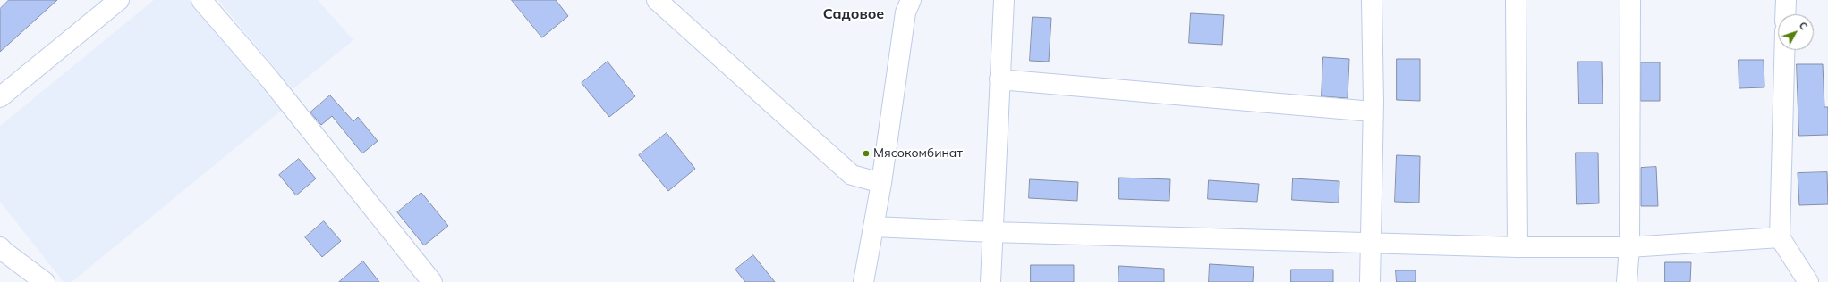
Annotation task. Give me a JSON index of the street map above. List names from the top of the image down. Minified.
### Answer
{"districts":["Садовое"],"places":["Мясокомбинат"],"north":"top right"}
